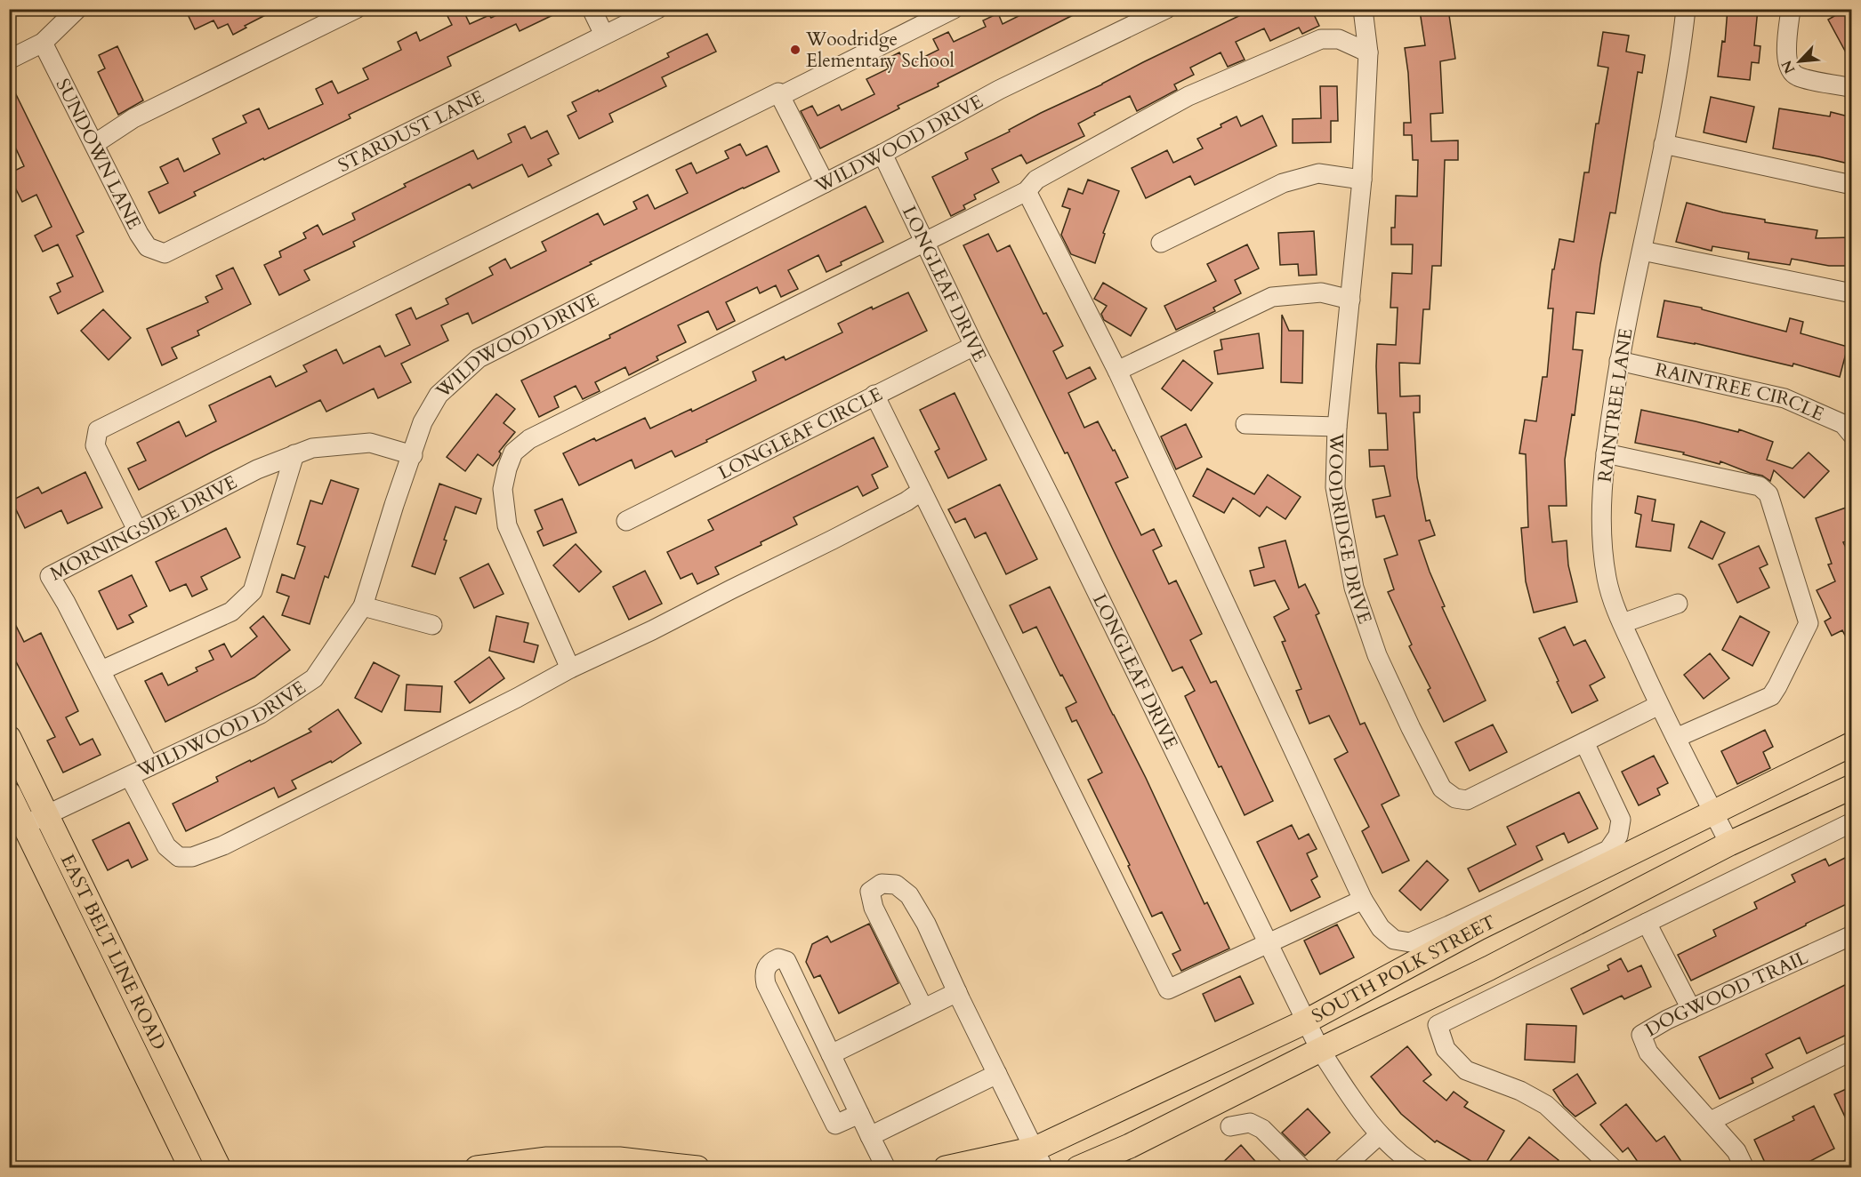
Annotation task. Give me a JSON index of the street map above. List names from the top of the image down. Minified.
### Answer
{"streets":{"main road":["EAST BELT LINE ROAD","SOUTH POLK STREET"],"street":["STARDUST LANE","WILDWOOD DRIVE","SUNDOWN LANE","LONGLEAF DRIVE","RAINTREE CIRCLE","RAINTREE LANE","LONGLEAF CIRCLE","WOODRIDGE DRIVE","MORNINGSIDE DRIVE","DOGWOOD TRAIL"]},"crossings":[["STARDUST LANE","SUNDOWN LANE"],["WILDWOOD DRIVE","LONGLEAF DRIVE"],["WILDWOOD DRIVE","MORNINGSIDE DRIVE"],["WILDWOOD DRIVE","EAST BELT LINE ROAD"],["LONGLEAF DRIVE","LONGLEAF CIRCLE"],["LONGLEAF DRIVE","SOUTH POLK STREET"],["RAINTREE CIRCLE","RAINTREE LANE"],["RAINTREE LANE","WOODRIDGE DRIVE"],["RAINTREE LANE","SOUTH POLK STREET"]],"places":["Woodridge Elementary School"],"north":"bottom left"}
